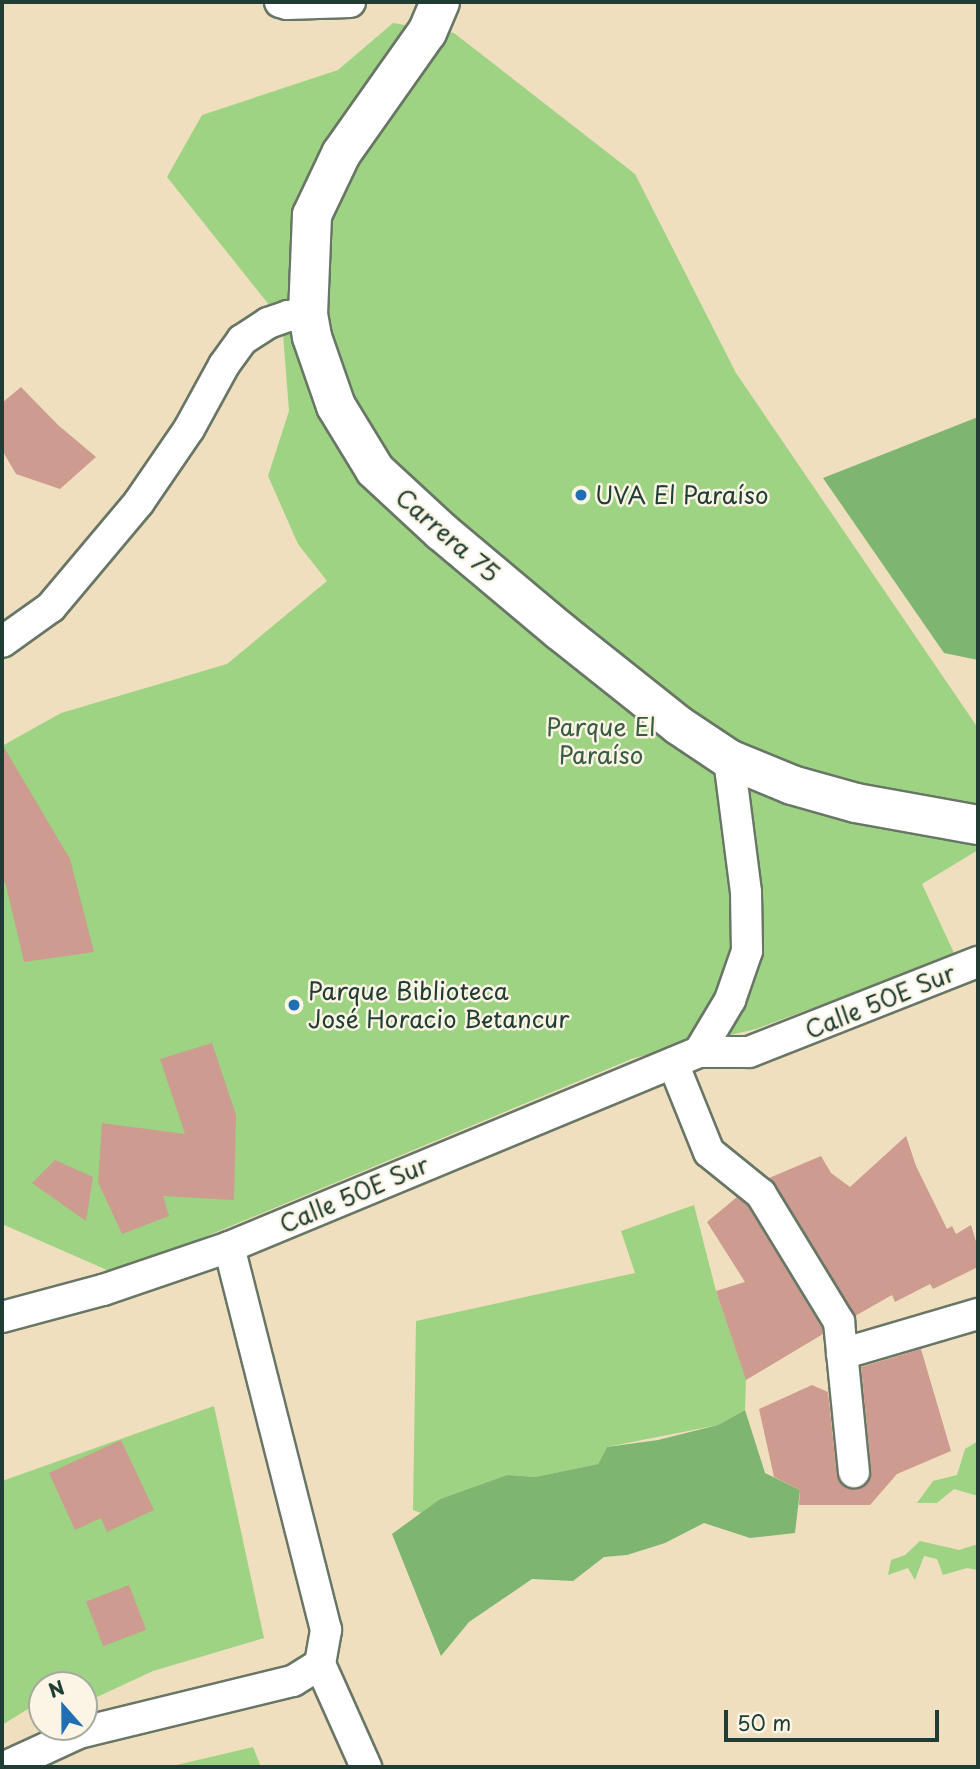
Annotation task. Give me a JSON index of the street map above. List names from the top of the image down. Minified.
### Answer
{"streets":{"street":["Carrera 75","Calle 50E Sur"]},"parks":["Parque El Paraíso"],"places":["UVA El Paraíso","Parque Biblioteca José Horacio Betancur"],"scale_bar":"50 m","north":"top"}
